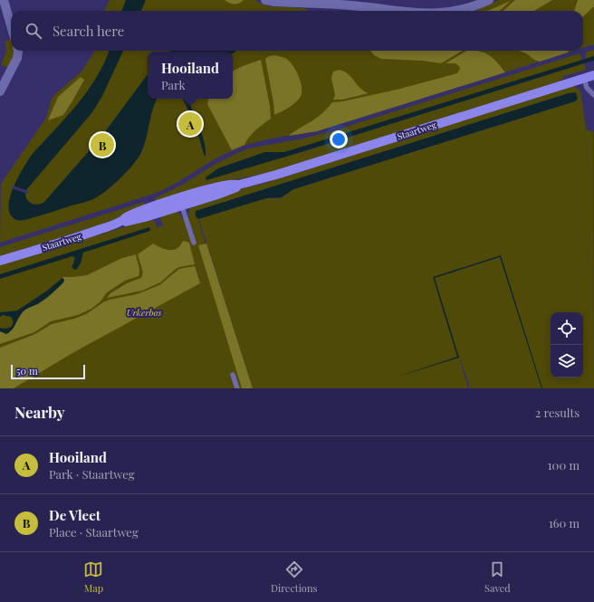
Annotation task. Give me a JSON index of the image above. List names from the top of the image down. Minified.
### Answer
{"streets":{"main road":["Staartweg"]},"parks":["Urkerbos"],"scale_bar":"50 m","page":{"search":"Search here","popup":["Hooiland","Park"],"pins":["A","B"],"scale":"50 m","heading":["Nearby","2 results"],"list":[{"mark":"A","name":"Hooiland","note":"Park · Staartweg","value":"100 m"},{"mark":"B","name":"De Vleet","note":"Place · Staartweg","value":"160 m"}],"nav":["Map","Directions","Saved"]}}
